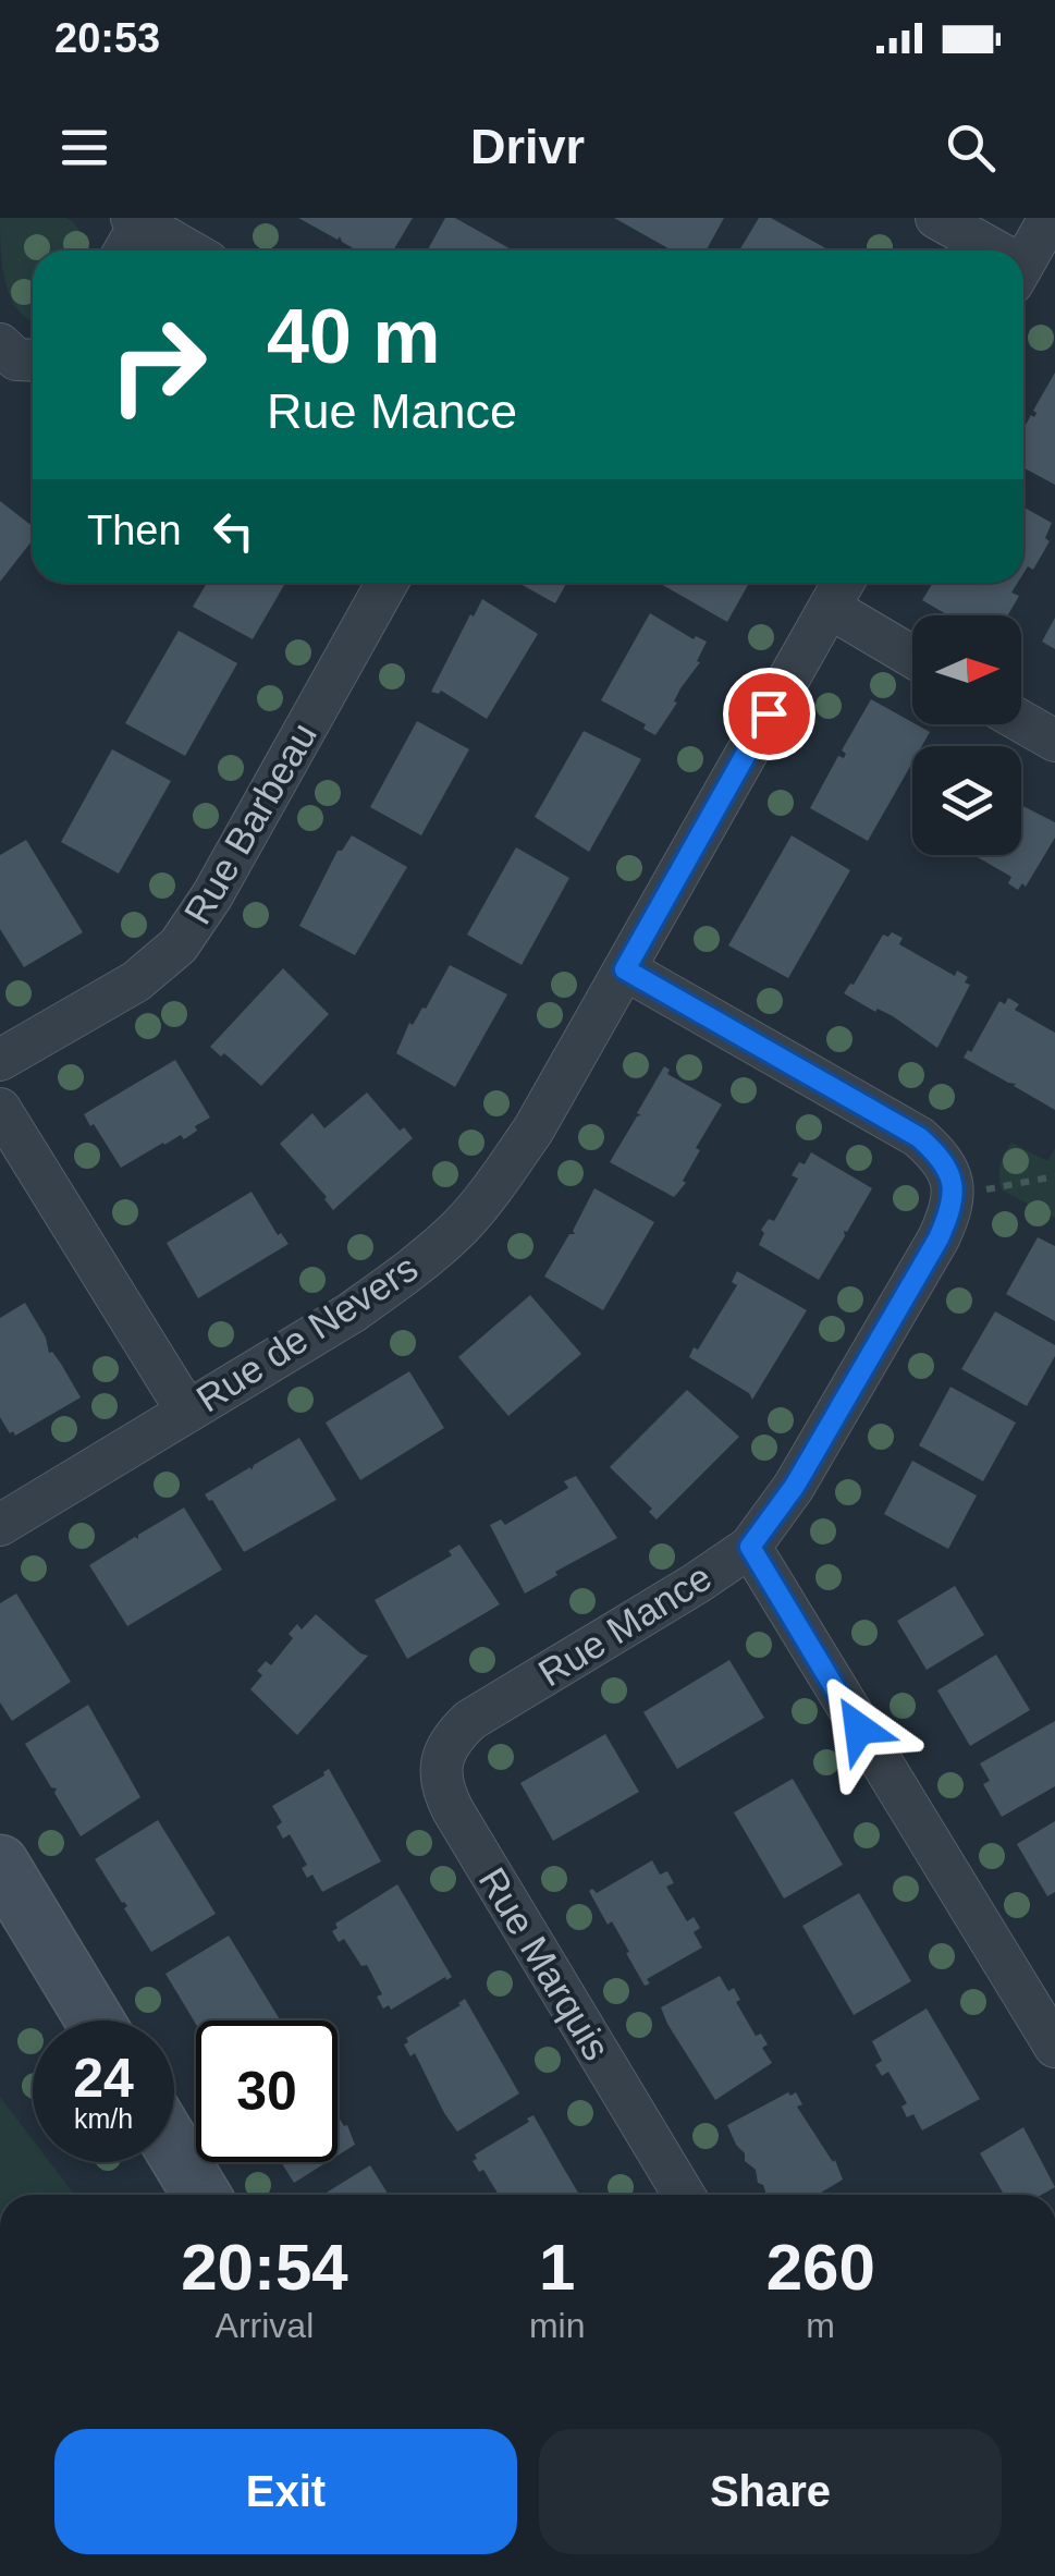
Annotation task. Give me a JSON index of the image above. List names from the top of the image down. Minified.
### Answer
{"streets":{"street":["Rue Barbeau","Rue de Nevers","Rue Mance","Rue Marquis"]},"crossings":[["Rue Mance","Rue Marquis"]],"north":"right","page":{"status":"20:53","header":"Drivr","turn":["40 m","Rue Mance"],"then":"Then","speed":"24 km/h","limit":"30","eta":["20:54","Arrival","1","min","260","m"],"buttons":["Exit","Share"]}}
